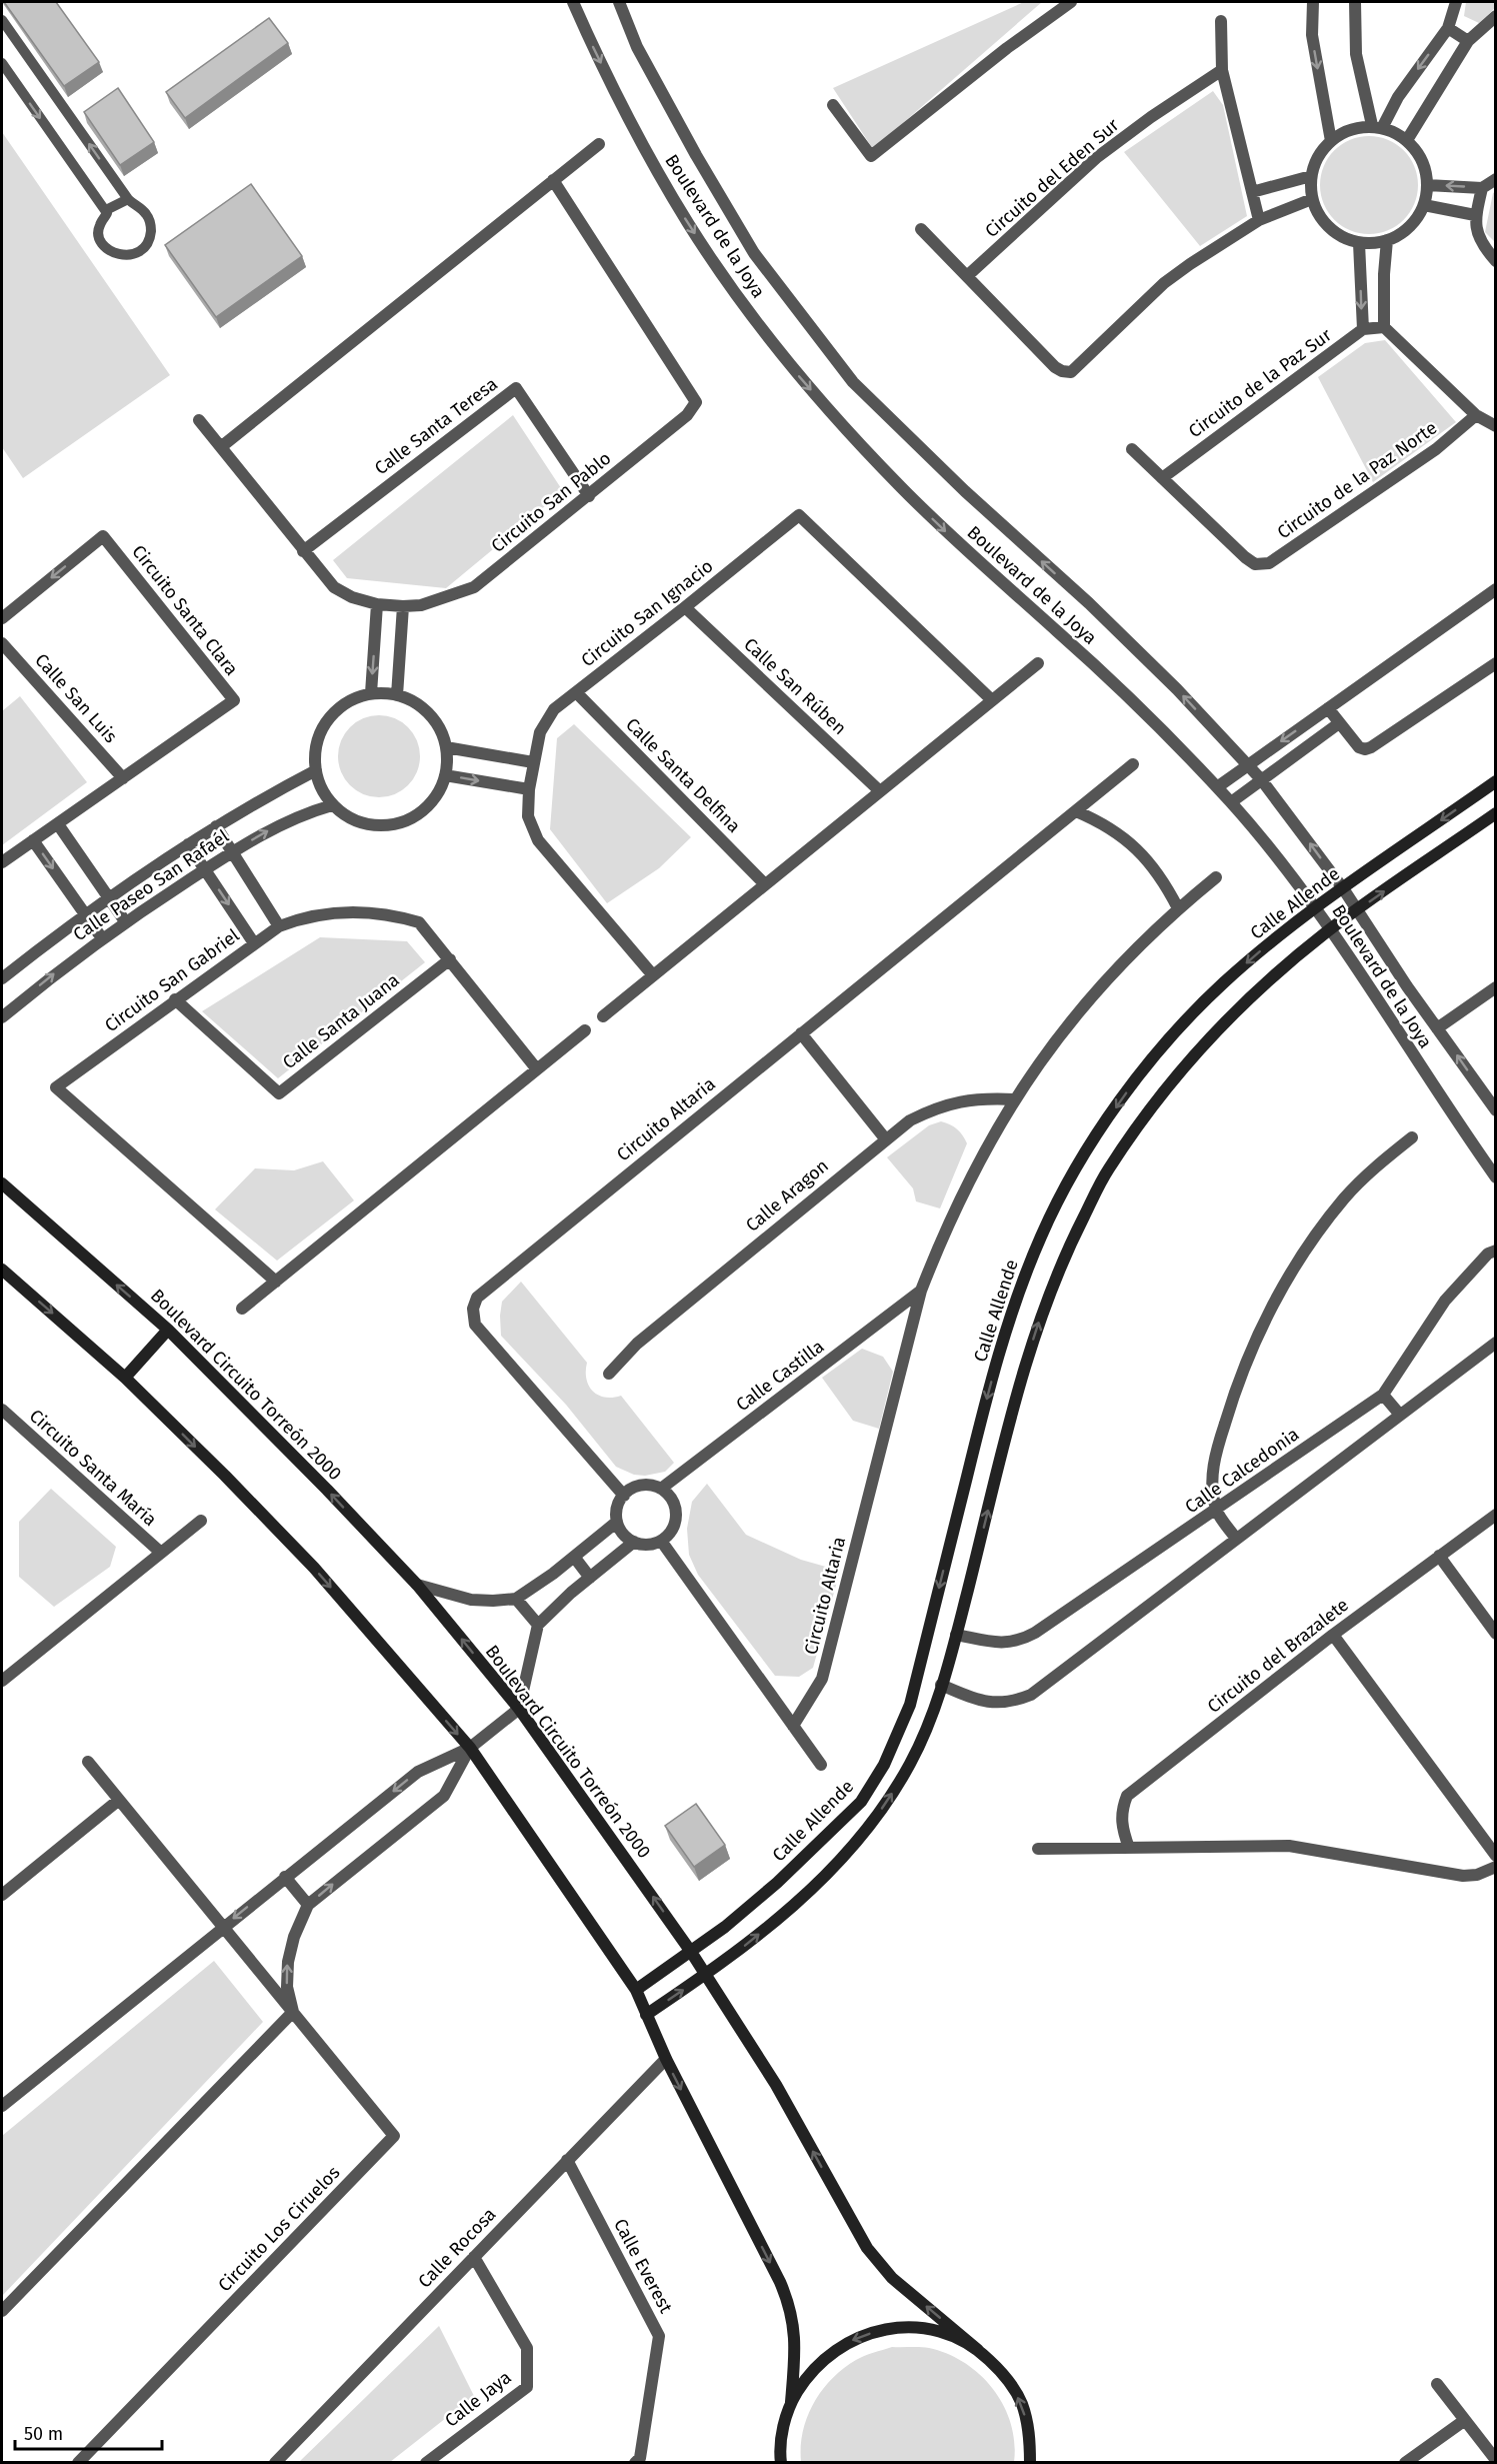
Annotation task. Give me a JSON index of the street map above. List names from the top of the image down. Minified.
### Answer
{"streets":{"main road":["Calle Allende","Boulevard Circuito Torreón 2000"],"street":["Circuito del Eden Sur","Boulevard de la Joya","Circuito de la Paz Sur","Calle Santa Teresa","Circuito de la Paz Norte","Circuito San Pablo","Circuito Santa Clara","Circuito San Ignacio","Calle San Rúben","Calle San Luis","Calle Santa Delfina","Calle Paseo San Rafaél","Circuito San Gabriel","Calle Santa Juana","Circuito Altaria","Calle Aragon","Calle Castilla","Circuito Santa María","Calle Calcedonia","Circuito del Brazalete","Circuito Los Ciruelos","Calle Rocosa","Calle Everest","Calle Jaya"]},"crossings":[["Boulevard de la Joya","Calle Allende"],["Circuito de la Paz Sur","Circuito de la Paz Norte"],["Calle Santa Teresa","Circuito San Pablo"],["Circuito Santa Clara","Calle San Luis"],["Circuito San Ignacio","Calle San Rúben"],["Circuito San Ignacio","Calle Santa Delfina"],["Calle Allende","Boulevard Circuito Torreón 2000"],["Circuito San Gabriel","Calle Santa Juana"],["Circuito Altaria","Calle Aragon"],["Circuito Altaria","Calle Castilla"],["Calle Rocosa","Calle Everest"],["Calle Rocosa","Calle Jaya"]],"scale_bar":"50 m"}
